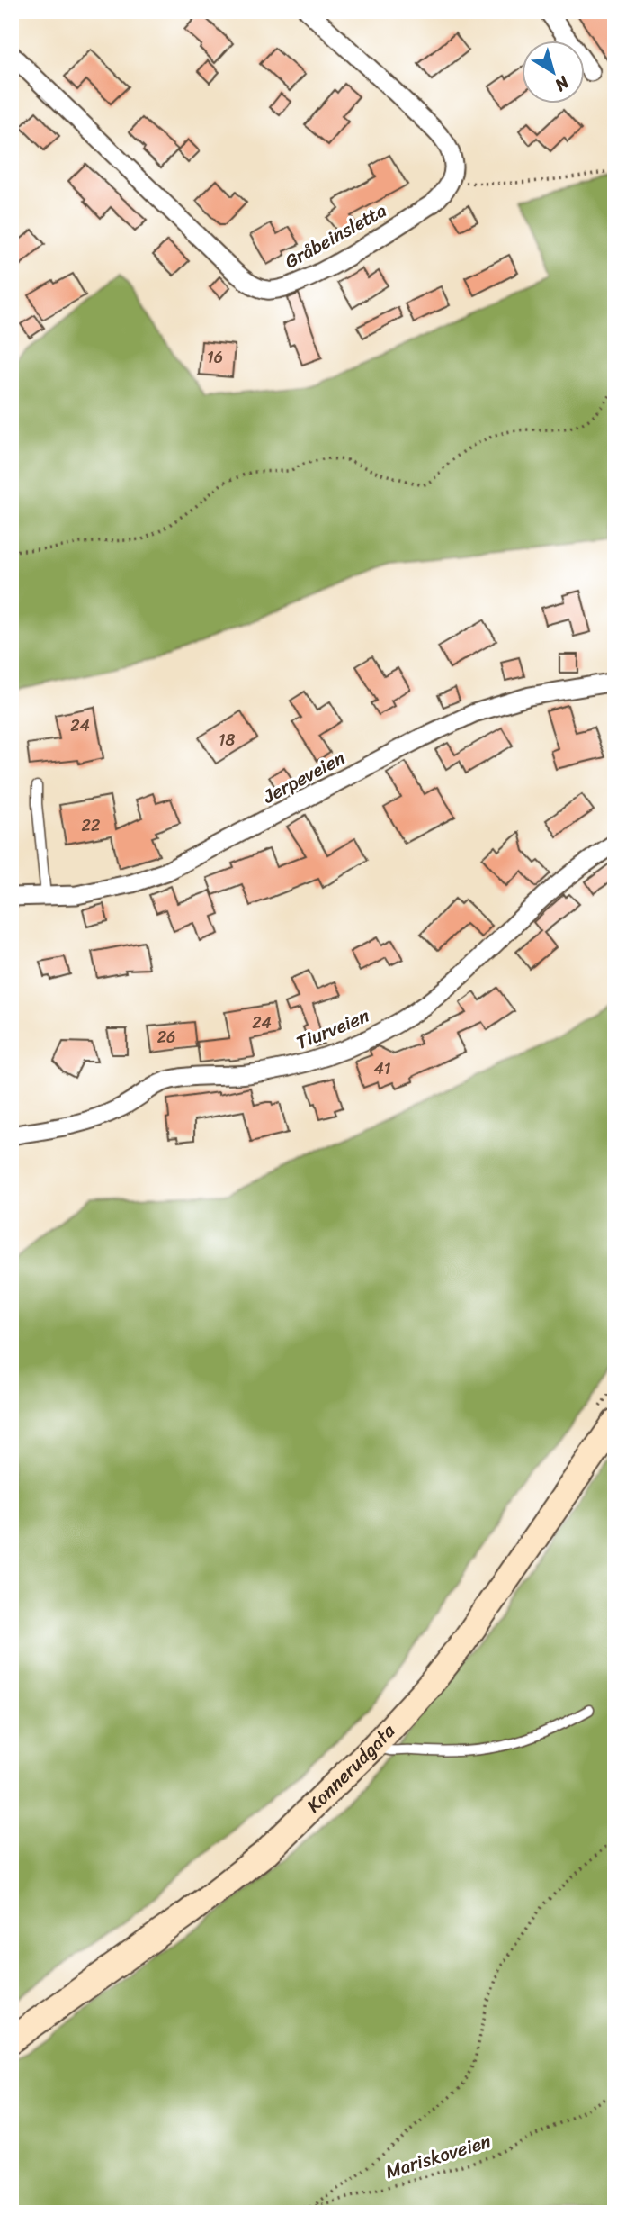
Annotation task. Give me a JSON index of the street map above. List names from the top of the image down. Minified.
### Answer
{"streets":{"main road":["Konnerudgata"],"street":["Gråbeinsletta","Jerpeveien","Tiurveien"],"path":["Mariskoveien"]},"house_numbers":["16","24","18","22","24","26","41"],"north":"bottom right"}
